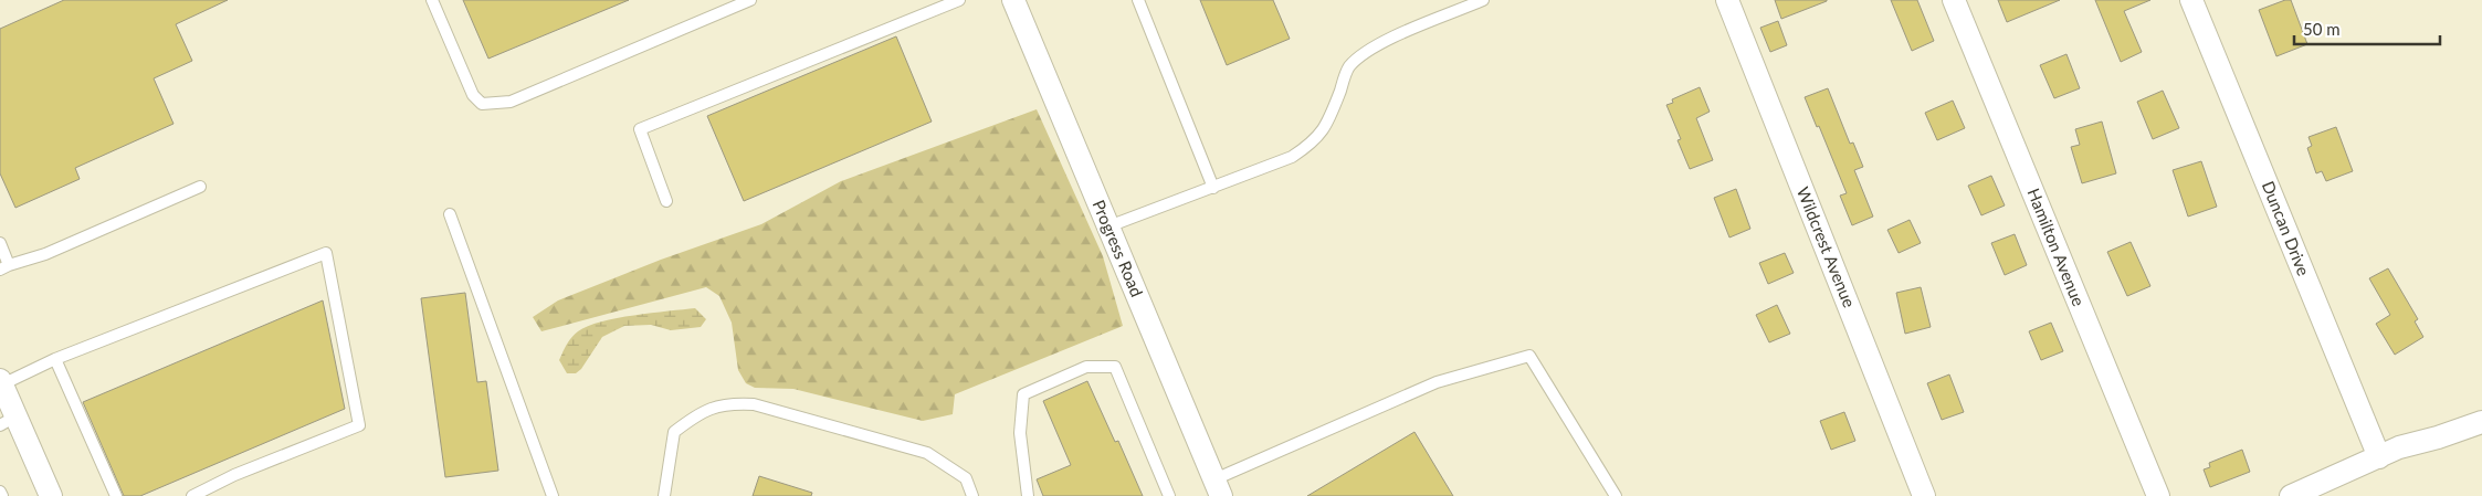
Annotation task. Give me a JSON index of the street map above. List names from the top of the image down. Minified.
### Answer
{"streets":{"street":["Duncan Drive","Wildcrest Avenue","Hamilton Avenue","Progress Road"]},"scale_bar":"50 m"}
